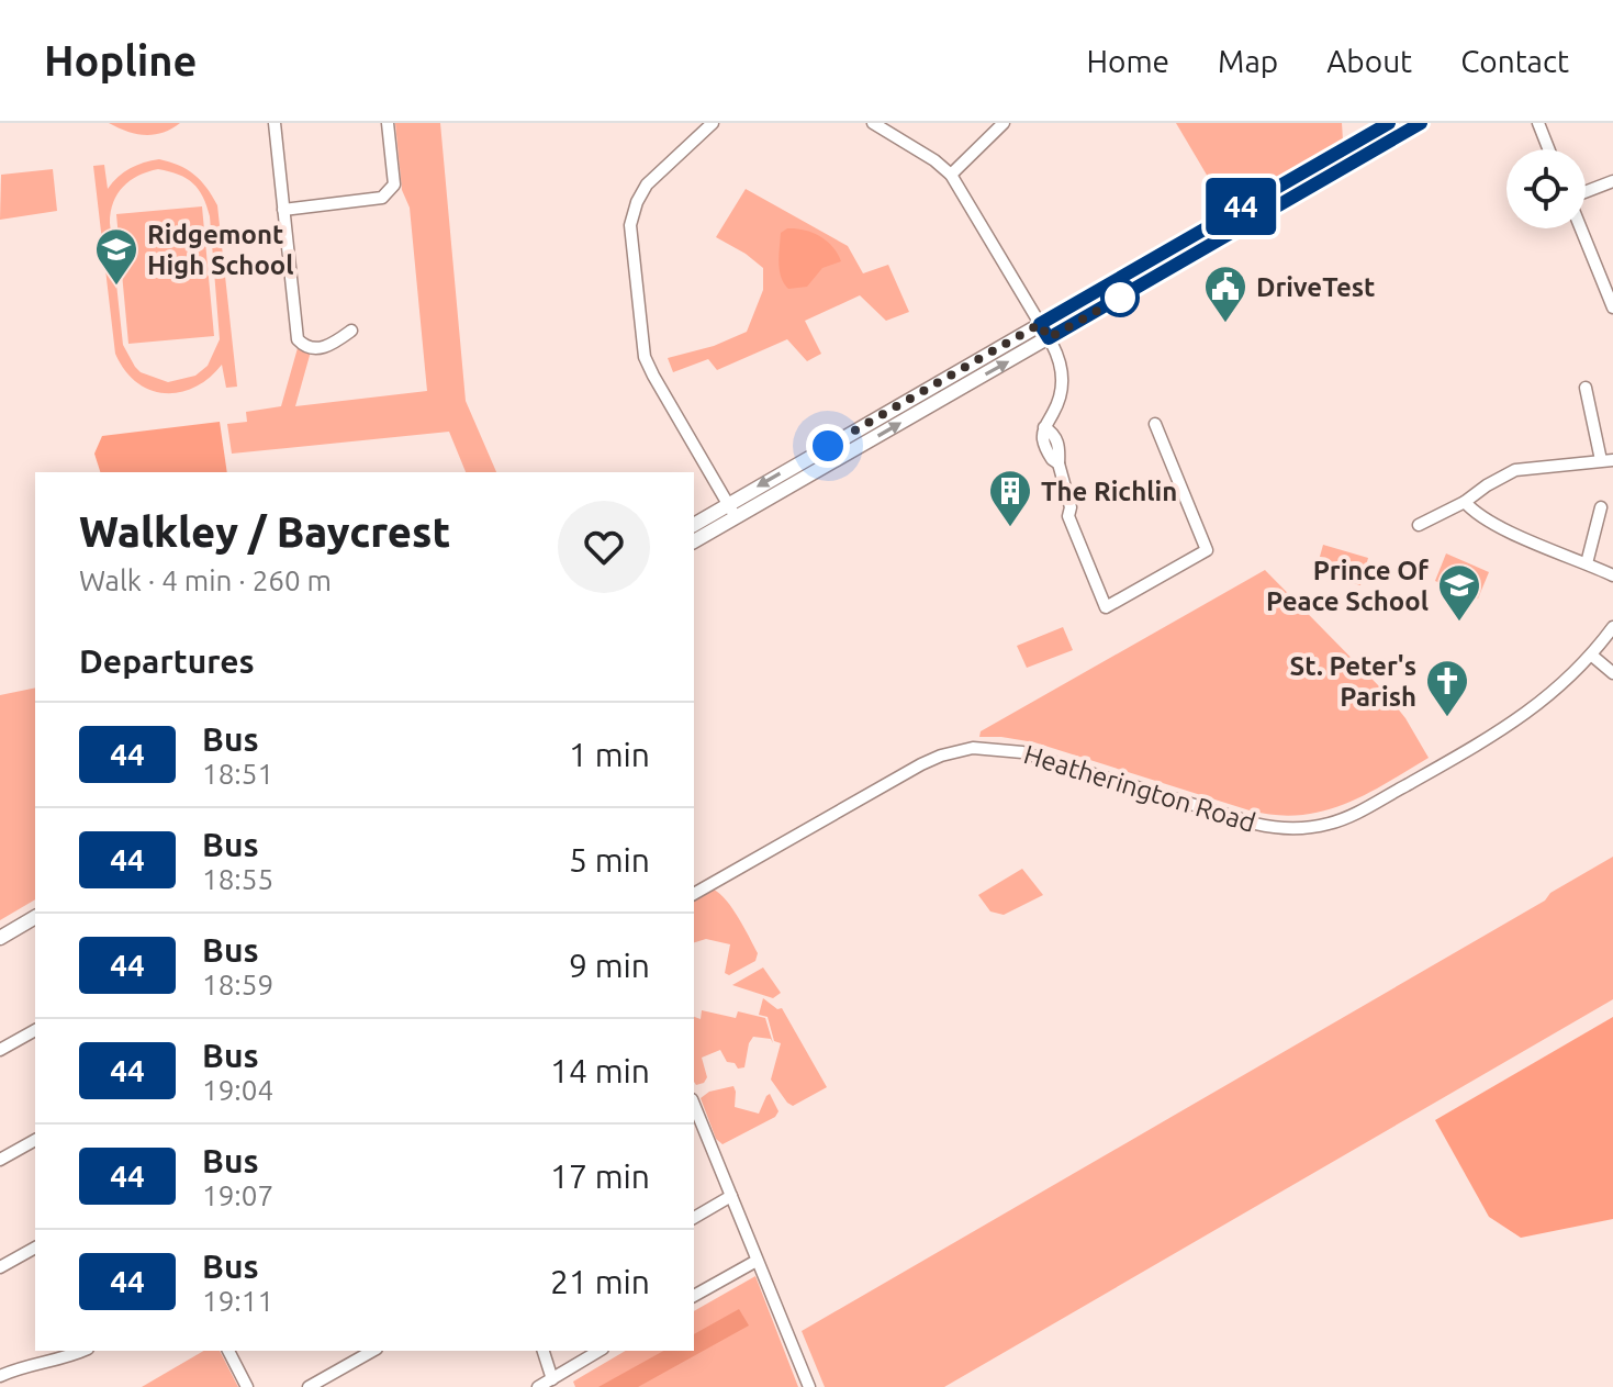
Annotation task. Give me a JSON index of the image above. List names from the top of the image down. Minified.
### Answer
{"streets":{"street":["Heatherington Road"]},"places":{"school or university":["Ridgemont High School","Prince Of Peace School"],"public building":["DriveTest"],"building":["The Richlin"],"church":["St. Peter's Parish"]},"lines":["bus line 44"],"page":{"header":"Hopline","nav":["Home","Map","About","Contact"],"on_map":"44","heading":[["Walkley / Baycrest","Walk · 4 min · 260 m"],"Departures"],"list":[{"mark":"44","name":"Bus","note":"18:51","value":"1 min"},{"mark":"44","name":"Bus","note":"18:55","value":"5 min"},{"mark":"44","name":"Bus","note":"18:59","value":"9 min"},{"mark":"44","name":"Bus","note":"19:04","value":"14 min"},{"mark":"44","name":"Bus","note":"19:07","value":"17 min"},{"mark":"44","name":"Bus","note":"19:11","value":"21 min"}]}}
